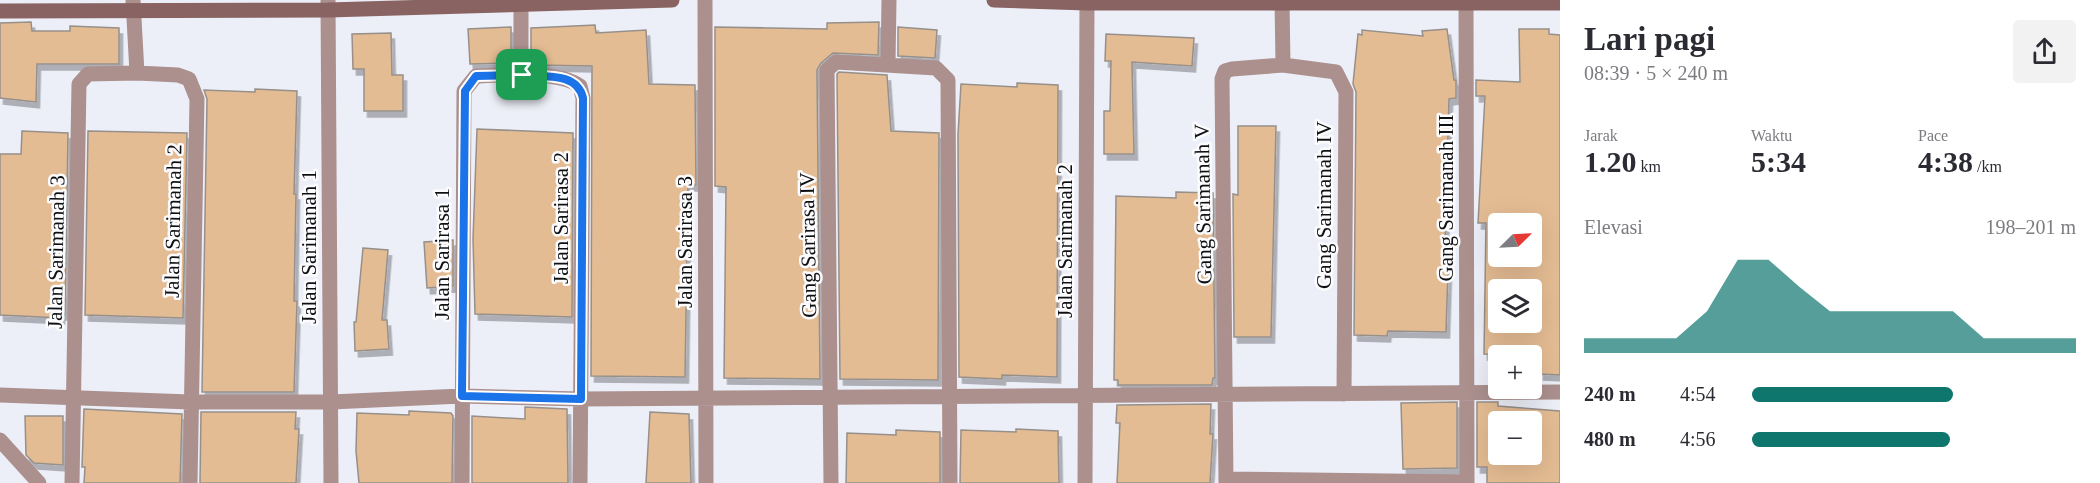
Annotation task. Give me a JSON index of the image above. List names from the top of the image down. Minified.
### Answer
{"streets":{"street":["Gang Sarimanah III","Gang Sarimanah V","Gang Sarimanah IV","Jalan Sarirasa 2","Jalan Sarimanah 2","Jalan Sarirasa 3","Gang Sarirasa IV","Jalan Sarimanah 1","Jalan Sarimanah 3","Jalan Sarirasa 1"]},"crossings":[["Gang Sarimanah V","Gang Sarimanah IV"],["Jalan Sarirasa 2","Jalan Sarirasa 1"],["Jalan Sarimanah 2","Jalan Sarimanah 3"]],"north":"top right","page":{"heading":["Lari pagi","08:39 · 5 × 240 m"],"stats":[["Jarak","1.20 km"],["Waktu","5:34"],["Pace","4:38 /km"]],"chart":["Elevasi","198–201 m"],"map_buttons":["+","−"],"list":[{"name":"240 m","note":"4:54"},{"name":"480 m","note":"4:56"}]}}
